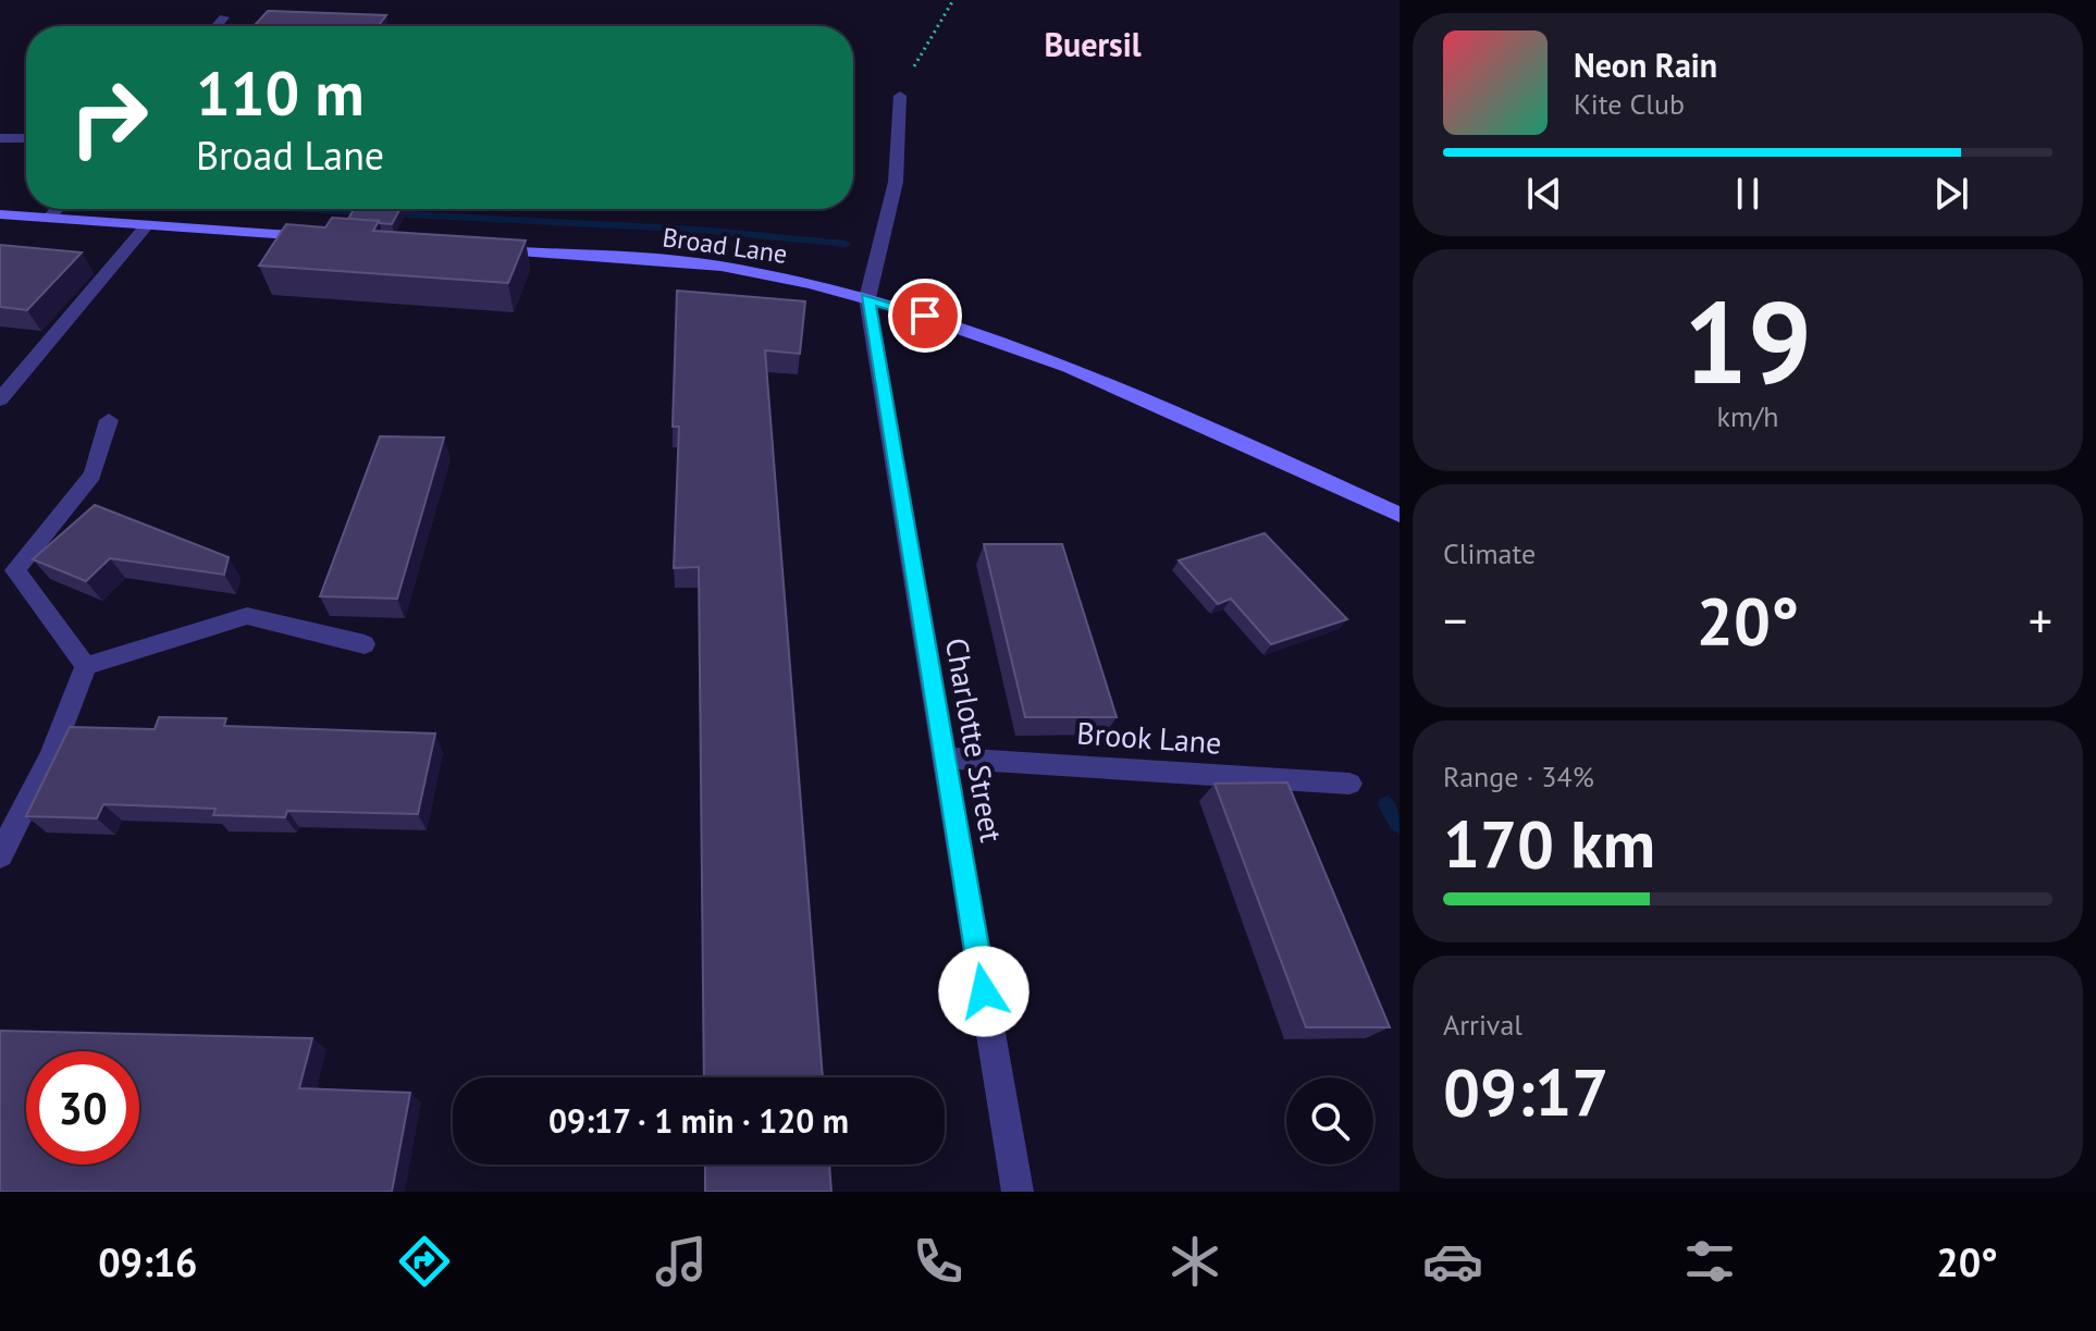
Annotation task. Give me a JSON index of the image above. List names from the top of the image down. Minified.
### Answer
{"streets":{"main road":["Broad Lane"],"street":["Brook Lane","Charlotte Street"]},"crossings":[["Broad Lane","Charlotte Street"],["Brook Lane","Charlotte Street"]],"districts":["Buersil"],"page":{"turn":["110 m","Broad Lane"],"song":["Neon Rain","Kite Club"],"tile":[["19","km/h"],"Climate",["Range · 34%","170 km"],["Arrival","09:17"]],"heat":["−","20°","+"],"limit":"30","trip":"09:17 · 1 min · 120 m","tabs":["09:16","20°"]}}
